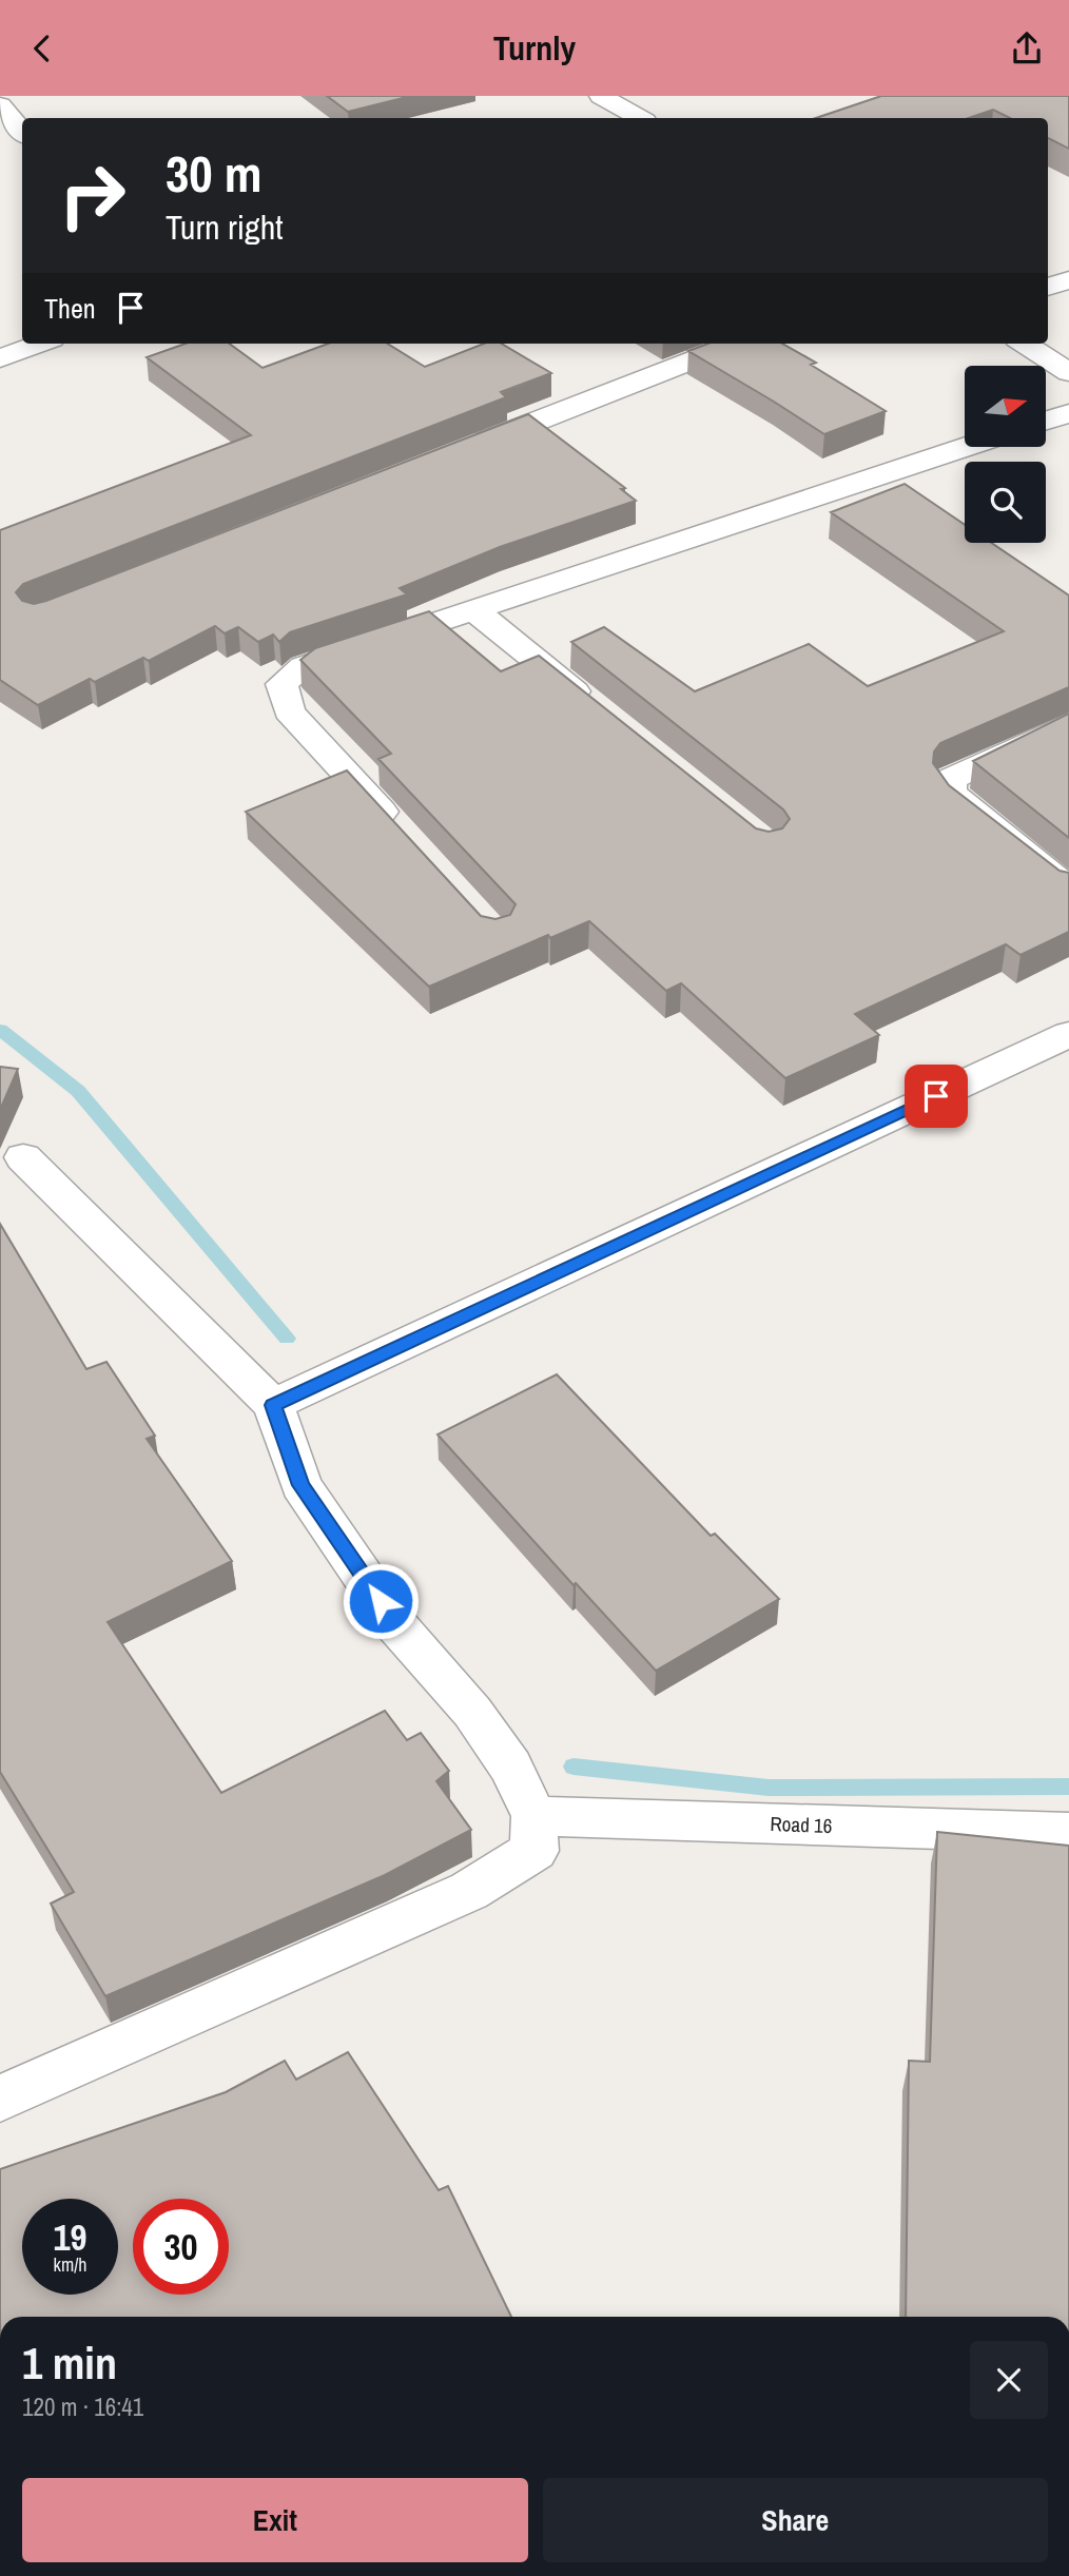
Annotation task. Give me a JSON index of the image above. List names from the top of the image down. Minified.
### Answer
{"streets":{"street":["Road 16"]},"north":"right","page":{"header":"Turnly","turn":["30 m","Turn right"],"then":"Then","speed":"19 km/h","limit":"30","heading":["1 min","120 m · 16:41"],"buttons":["Exit","Share"]}}
